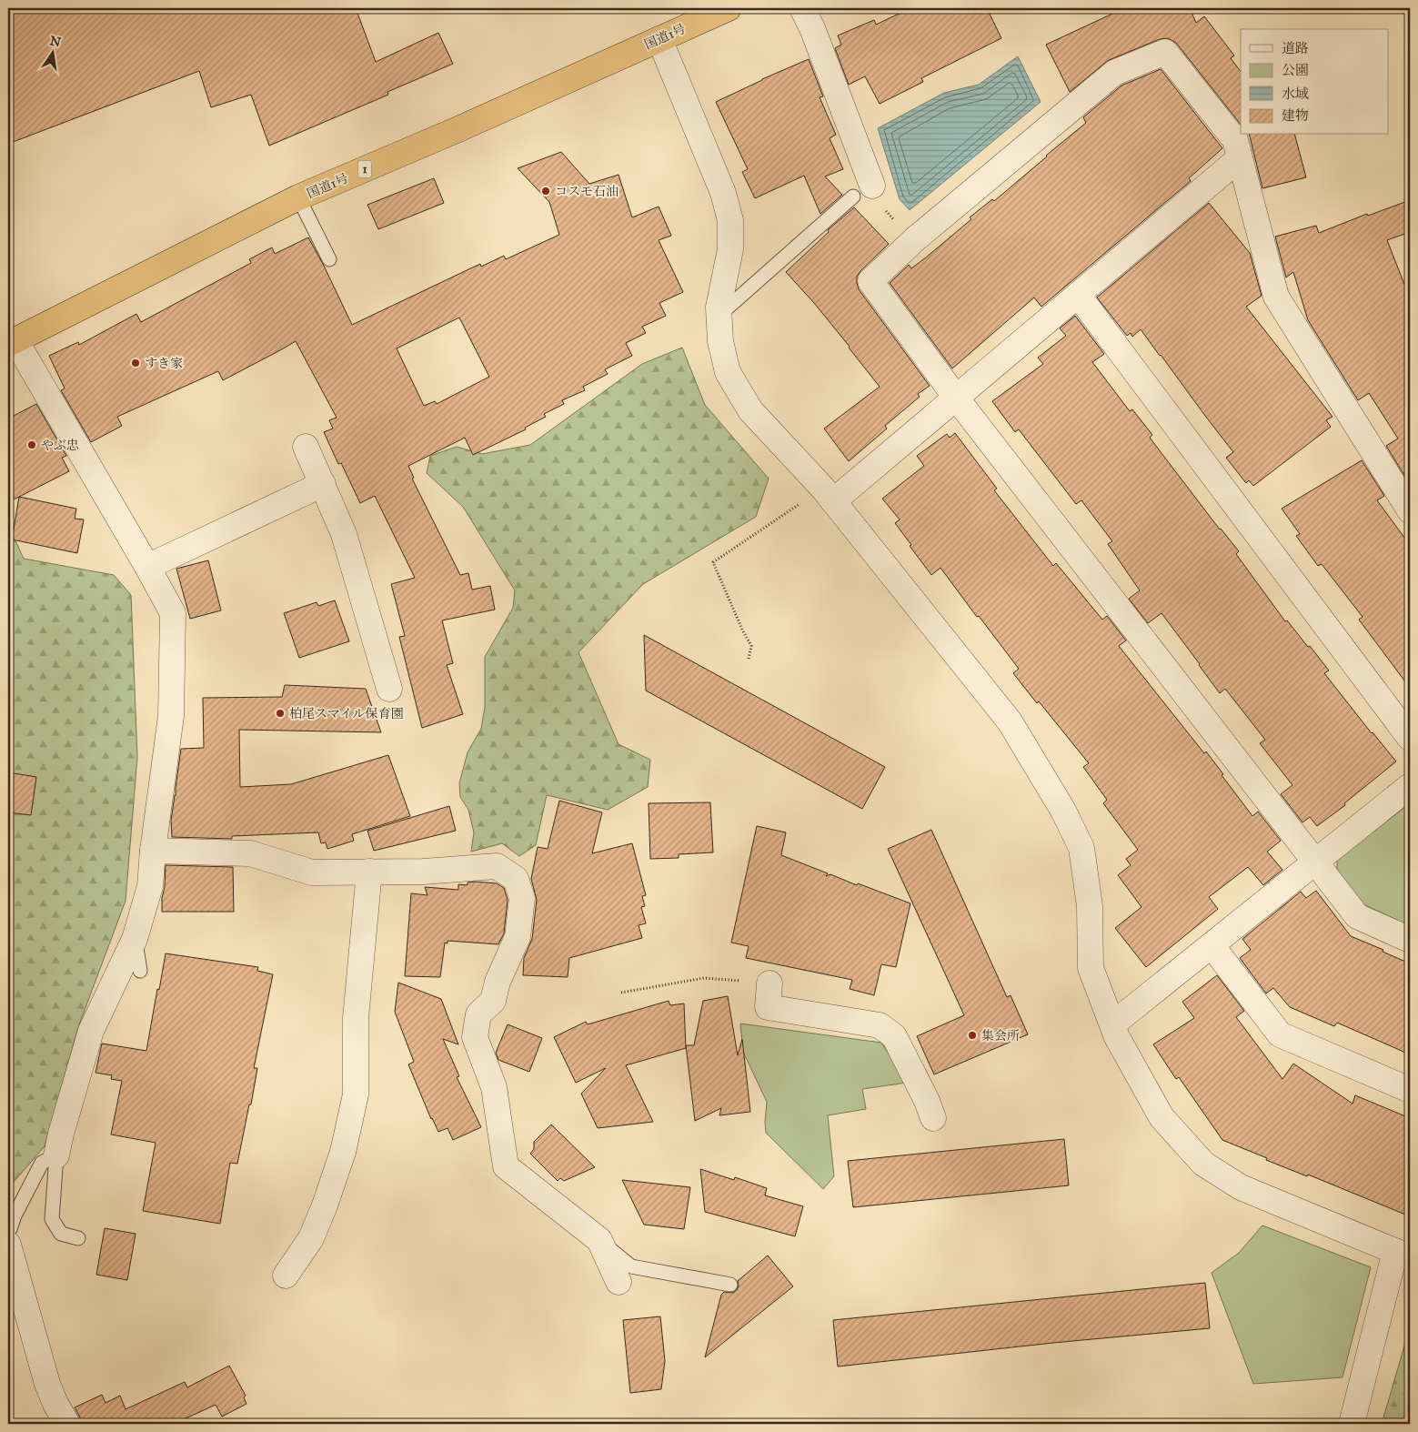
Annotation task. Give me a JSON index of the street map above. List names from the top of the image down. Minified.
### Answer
{"streets":{"highway":["国道1号","1"]},"places":["コスモ石油","すき家","やぶ忠","柏尾スマイル保育園","集会所"],"legend":["道路","公園","水域","建物"],"north":"top"}
